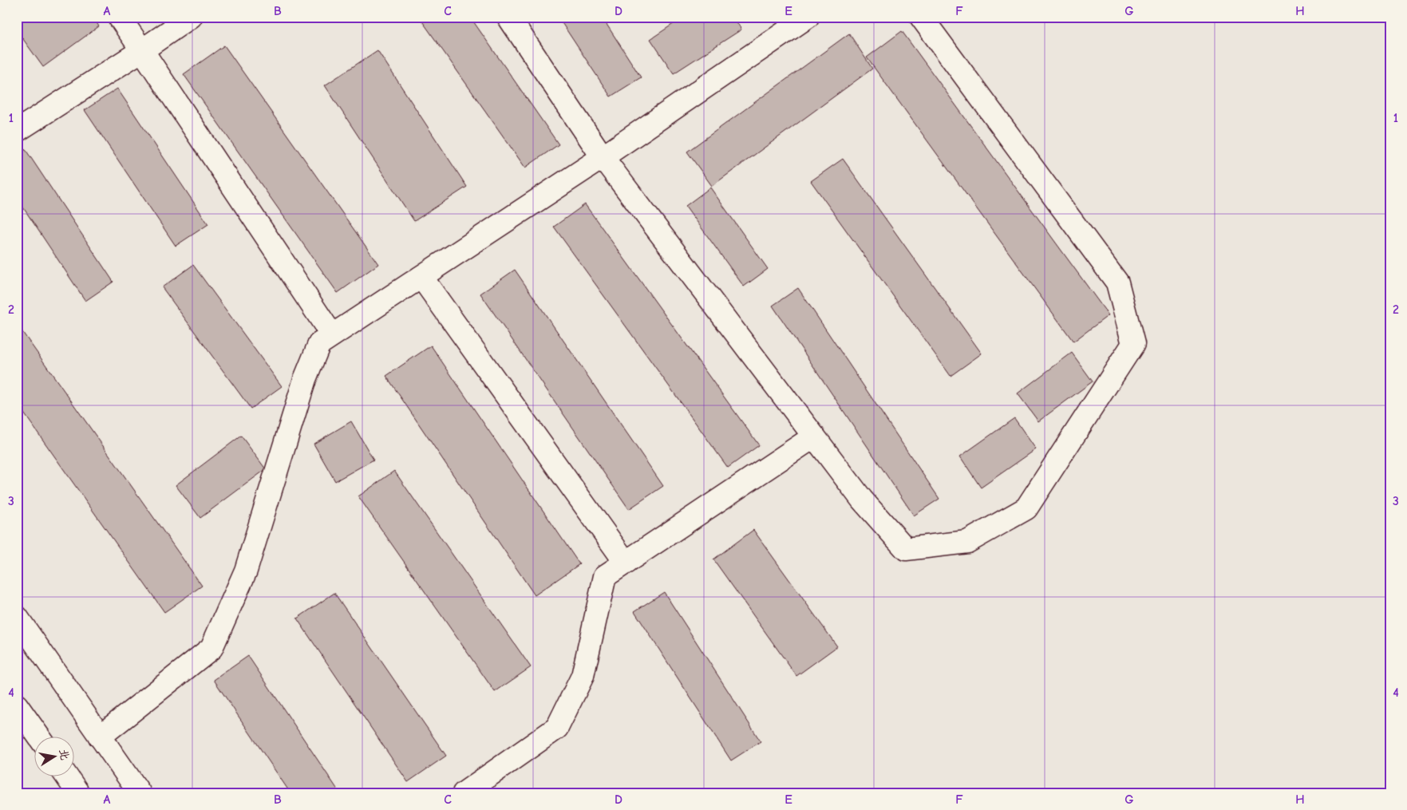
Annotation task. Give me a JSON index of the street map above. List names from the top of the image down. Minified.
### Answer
{"north":"right","grid":{"columns":["A","B","C","D","E","F","G","H"],"rows":["1","2","3","4"]}}
